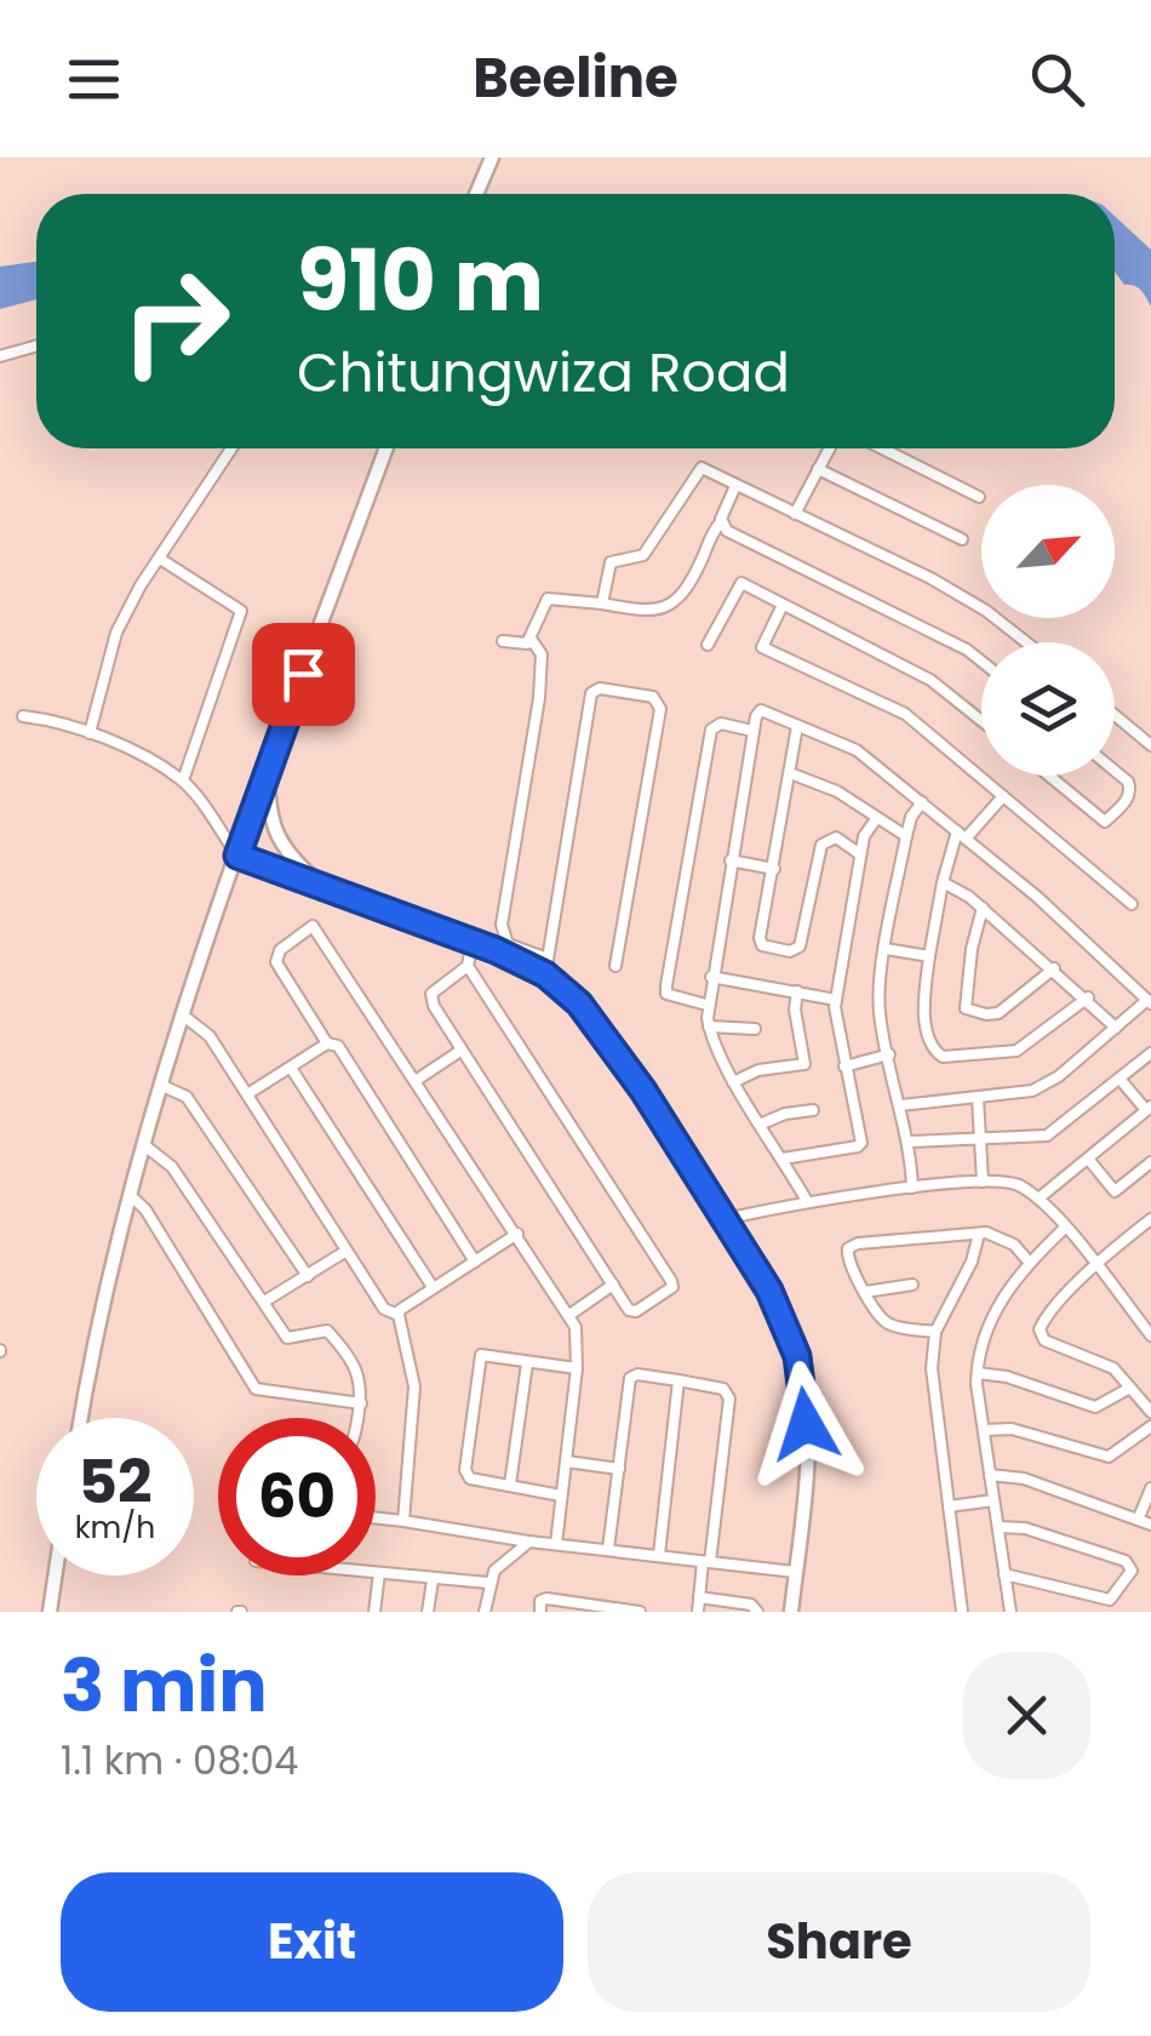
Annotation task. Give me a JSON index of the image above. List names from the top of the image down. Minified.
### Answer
{"north":"top right","page":{"header":"Beeline","turn":["910 m","Chitungwiza Road"],"speed":"52 km/h","limit":"60","heading":["3 min","1.1 km · 08:04"],"buttons":["Exit","Share"]}}
